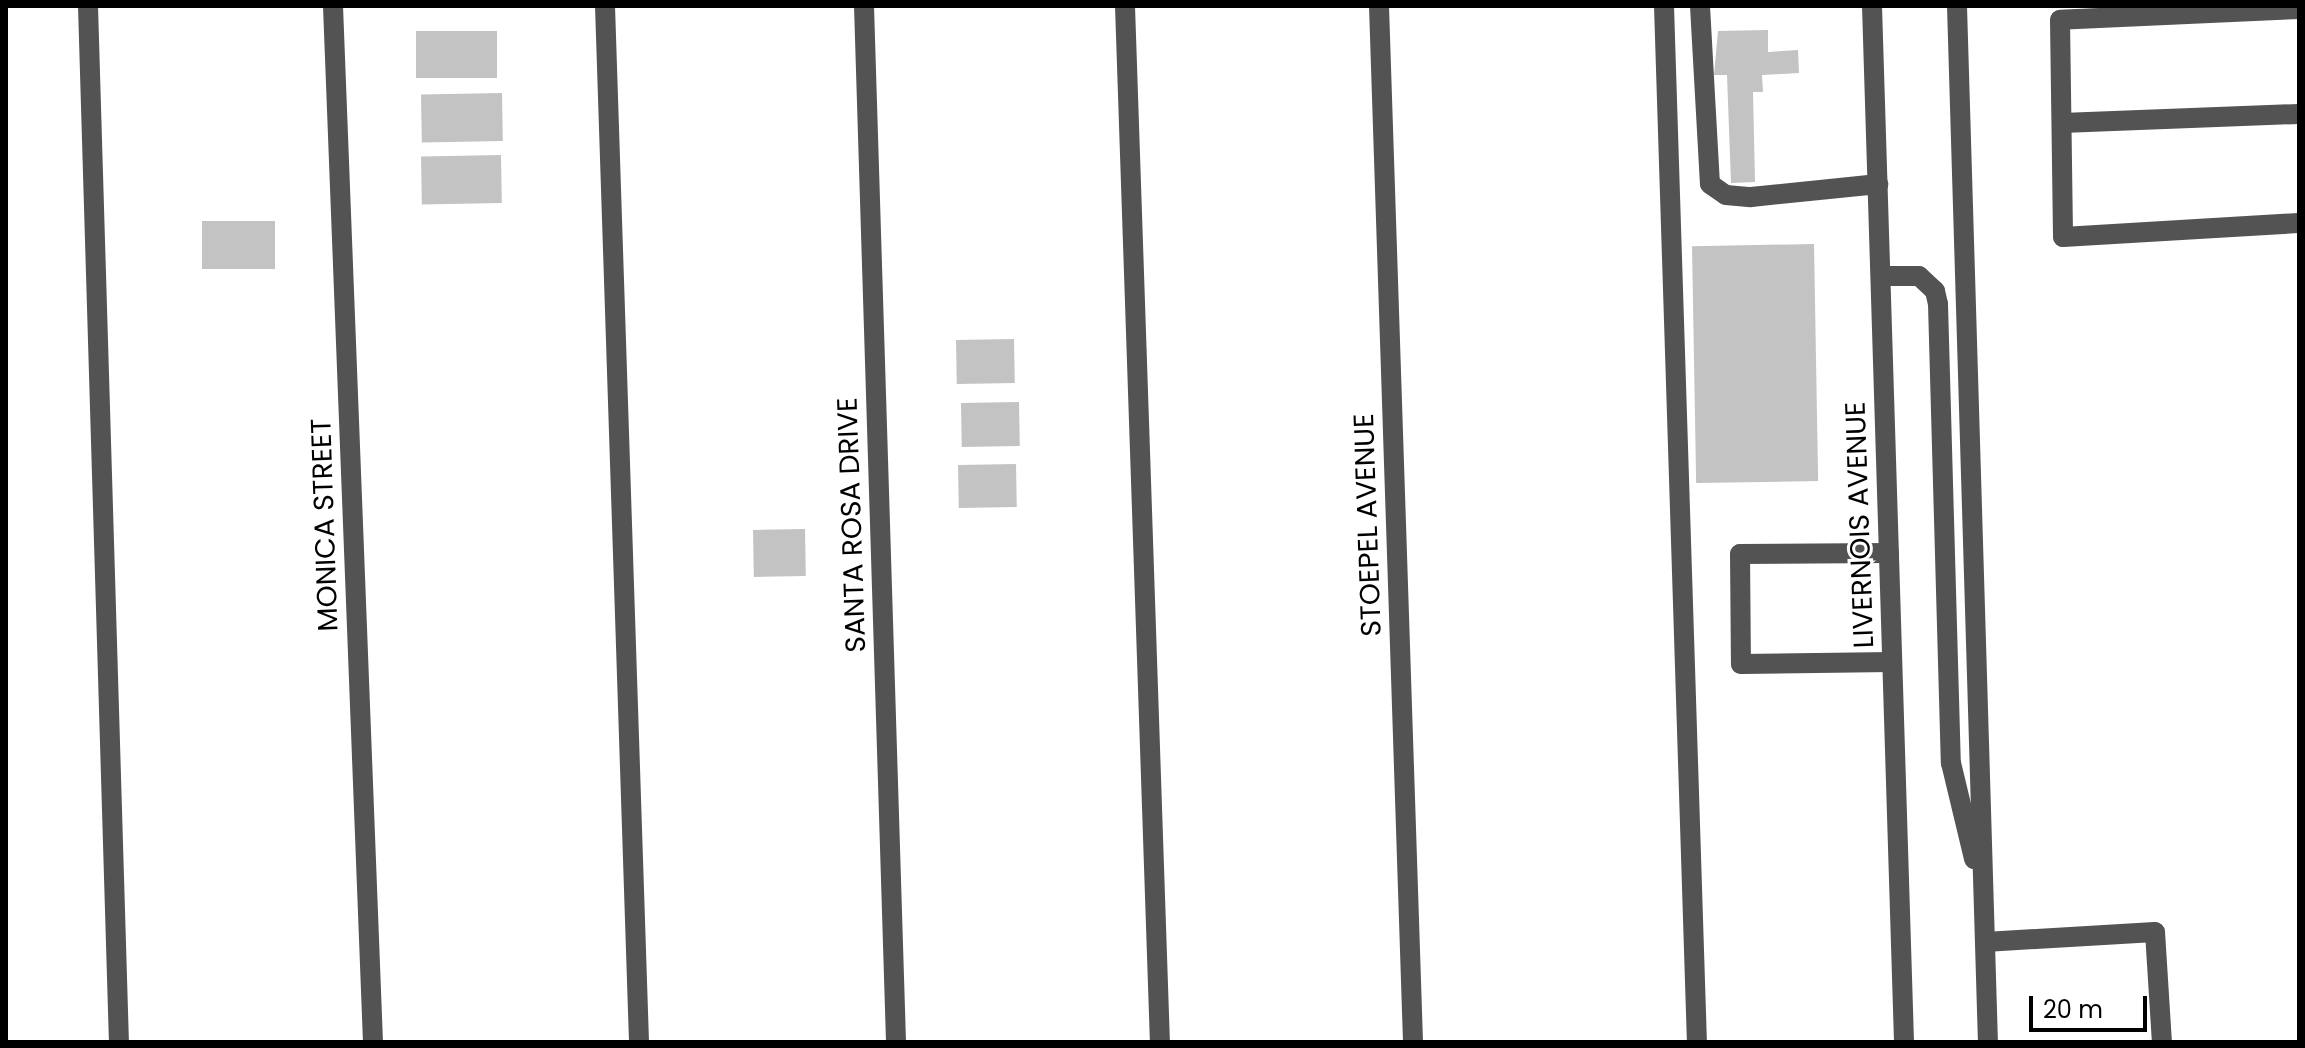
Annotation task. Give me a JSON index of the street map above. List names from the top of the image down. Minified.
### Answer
{"streets":{"street":["MONICA STREET","SANTA ROSA DRIVE","STOEPEL AVENUE","LIVERNOIS AVENUE"]},"scale_bar":"20 m"}
